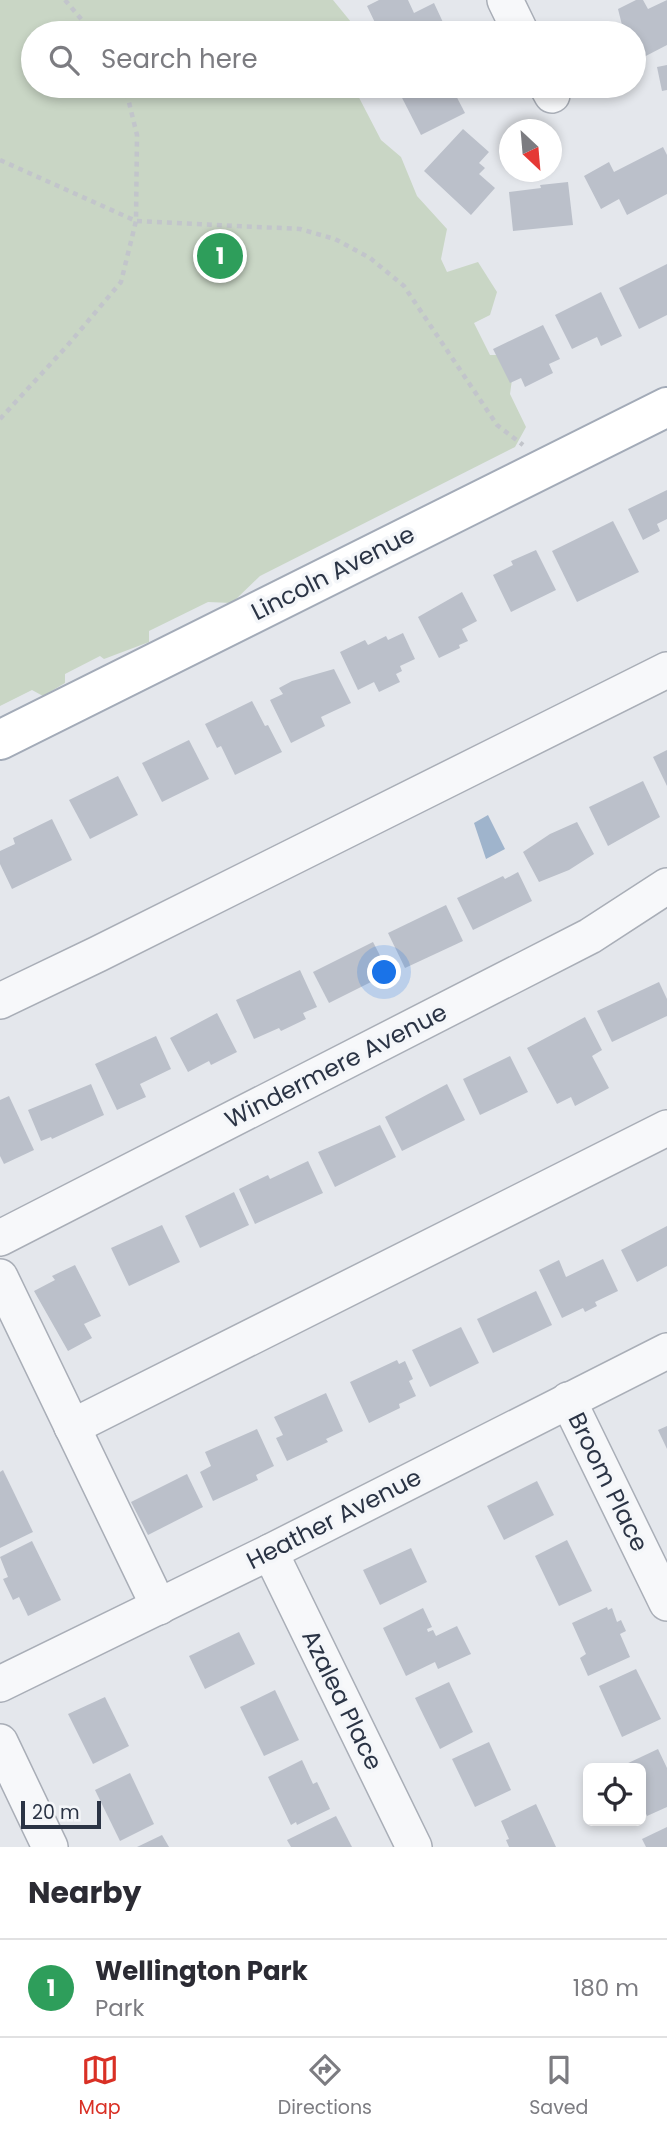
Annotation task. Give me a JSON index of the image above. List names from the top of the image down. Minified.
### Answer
{"streets":{"main road":["Lincoln Avenue"],"street":["Windermere Avenue","Broom Place","Heather Avenue","Azalea Place"]},"crossings":[["Broom Place","Heather Avenue"],["Heather Avenue","Azalea Place"]],"scale_bar":"20 m","north":"bottom right","page":{"search":"Search here","pins":"1","scale":"20 m","heading":"Nearby","list":[{"mark":"1","name":"Wellington Park","note":"Park","value":"180 m"}],"nav":["Map","Directions","Saved"]}}
